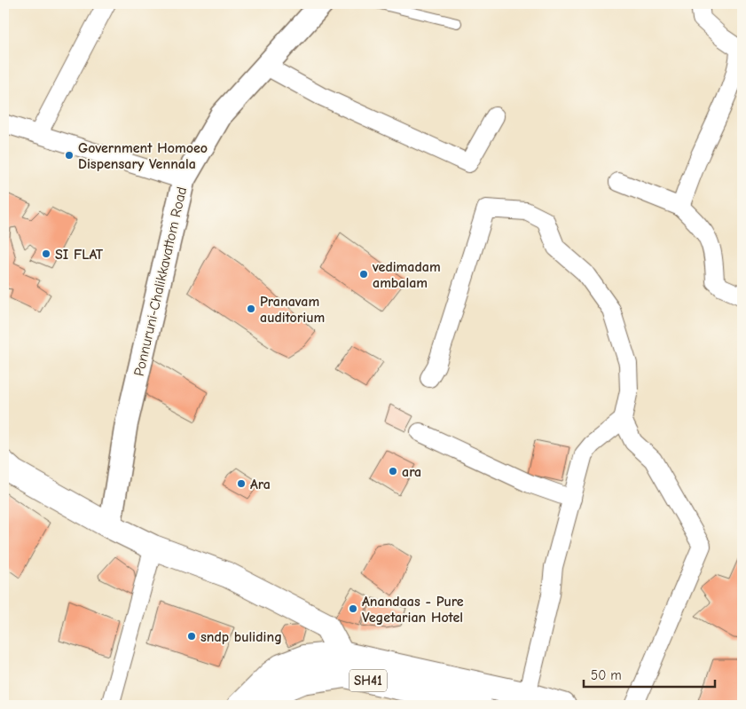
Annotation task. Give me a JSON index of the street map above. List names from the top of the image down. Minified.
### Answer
{"streets":{"main road":["SH41"],"street":["Ponnuruni-Chalikkavattom Road"]},"places":["Government Homoeo Dispensary Vennala","SI FLAT","vedimadam ambalam","Pranavam auditorium","ara","Ara","Anandaas - Pure Vegetarian Hotel","sndp buliding"],"scale_bar":"50 m"}
